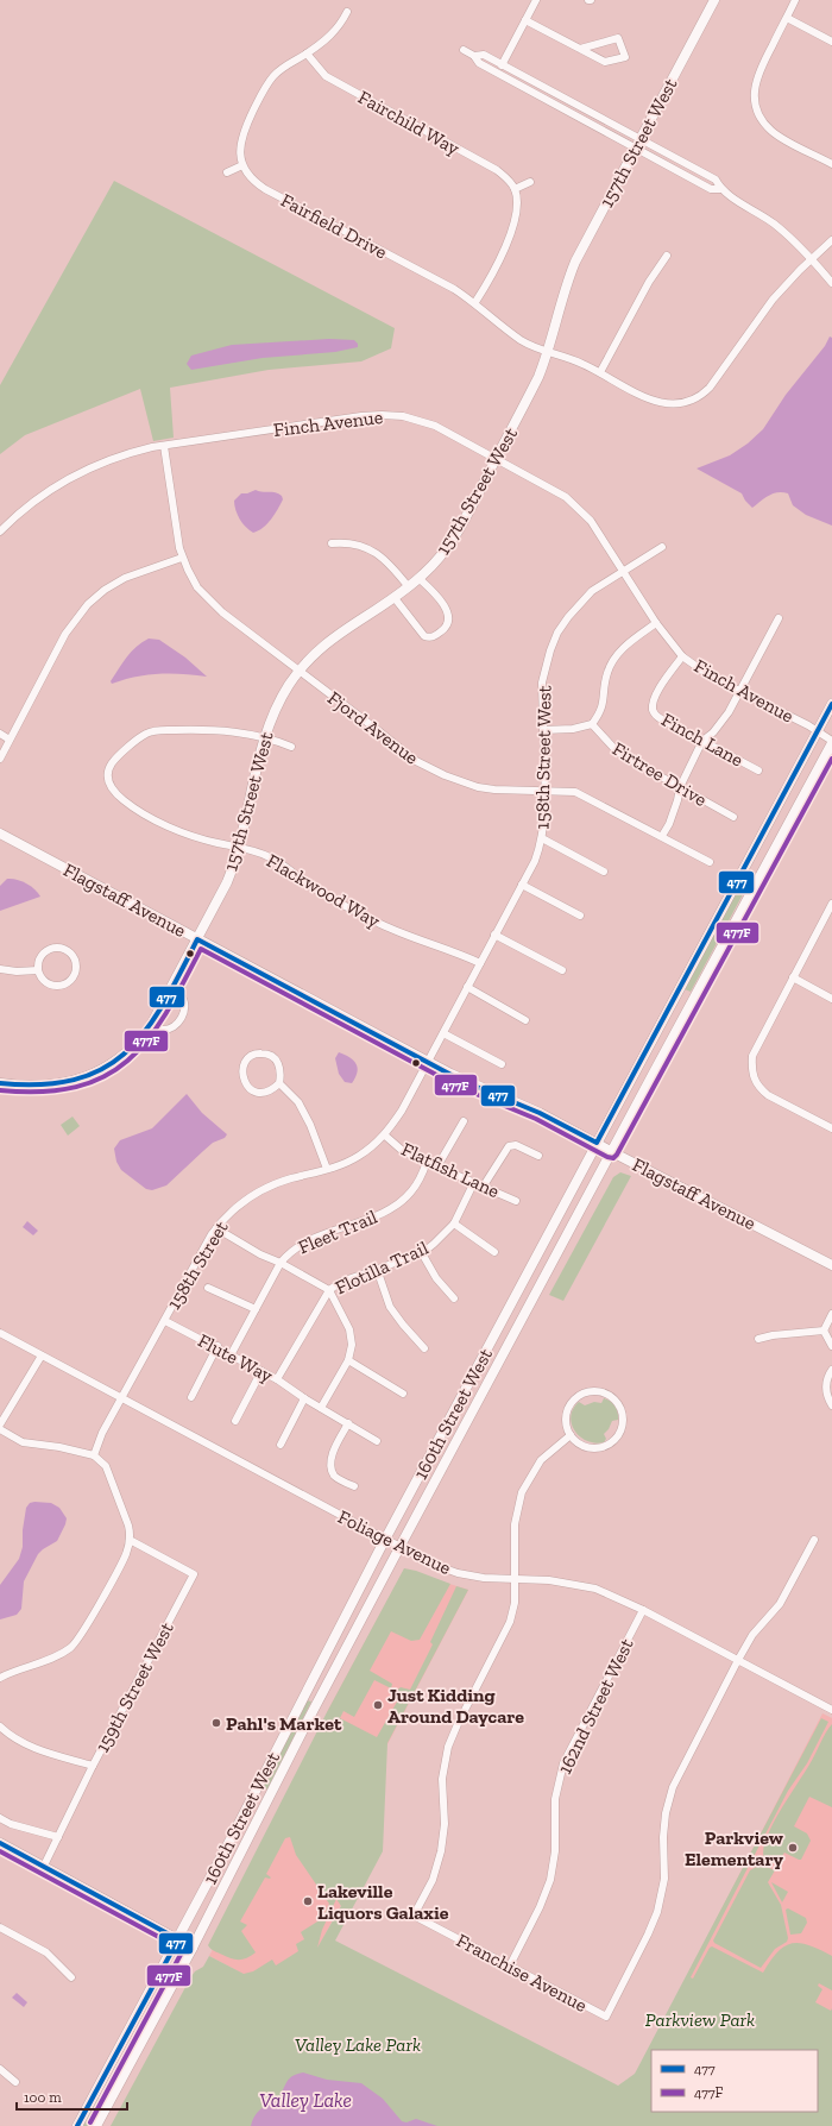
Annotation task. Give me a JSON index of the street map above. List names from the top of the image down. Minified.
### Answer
{"streets":{"main road":["157th Street West","Flagstaff Avenue","160th Street West"],"street":["Fairchild Way","Fairfield Drive","Finch Avenue","Fjord Avenue","Finch Lane","158th Street West","Firtree Drive","Flackwood Way","Flatfish Lane","Fleet Trail","158th Street","Flotilla Trail","Flute Way","Foliage Avenue","159th Street West","162nd Street West","Franchise Avenue"]},"crossings":[["157th Street West","Fairfield Drive"],["157th Street West","Finch Avenue"],["157th Street West","Fjord Avenue"],["157th Street West","Flackwood Way"],["157th Street West","Flagstaff Avenue"],["Finch Avenue","Fjord Avenue"],["Finch Avenue","Finch Lane"],["Finch Avenue","158th Street West"],["Finch Avenue","160th Street West"],["Fjord Avenue","158th Street West"],["158th Street West","Flackwood Way"],["158th Street West","Flagstaff Avenue"],["158th Street West","158th Street"],["Flagstaff Avenue","158th Street"],["Flagstaff Avenue","160th Street West"],["Flatfish Lane","Fleet Trail"],["Flatfish Lane","158th Street"],["Flatfish Lane","Flotilla Trail"],["Fleet Trail","Flute Way"],["158th Street","Flute Way"],["158th Street","Foliage Avenue"],["Flotilla Trail","Flute Way"],["160th Street West","Foliage Avenue"],["Foliage Avenue","162nd Street West"],["Foliage Avenue","Franchise Avenue"],["162nd Street West","Franchise Avenue"]],"water":["Valley Lake"],"parks":["Parkview Park","Valley Lake Park"],"places":["Just Kidding Around Daycare","Pahl's Market","Parkview Elementary","Lakeville Liquors Galaxie"],"lines":["transit line 477","transit line 477F"],"legend":["477","477F"],"scale_bar":"100 m"}
